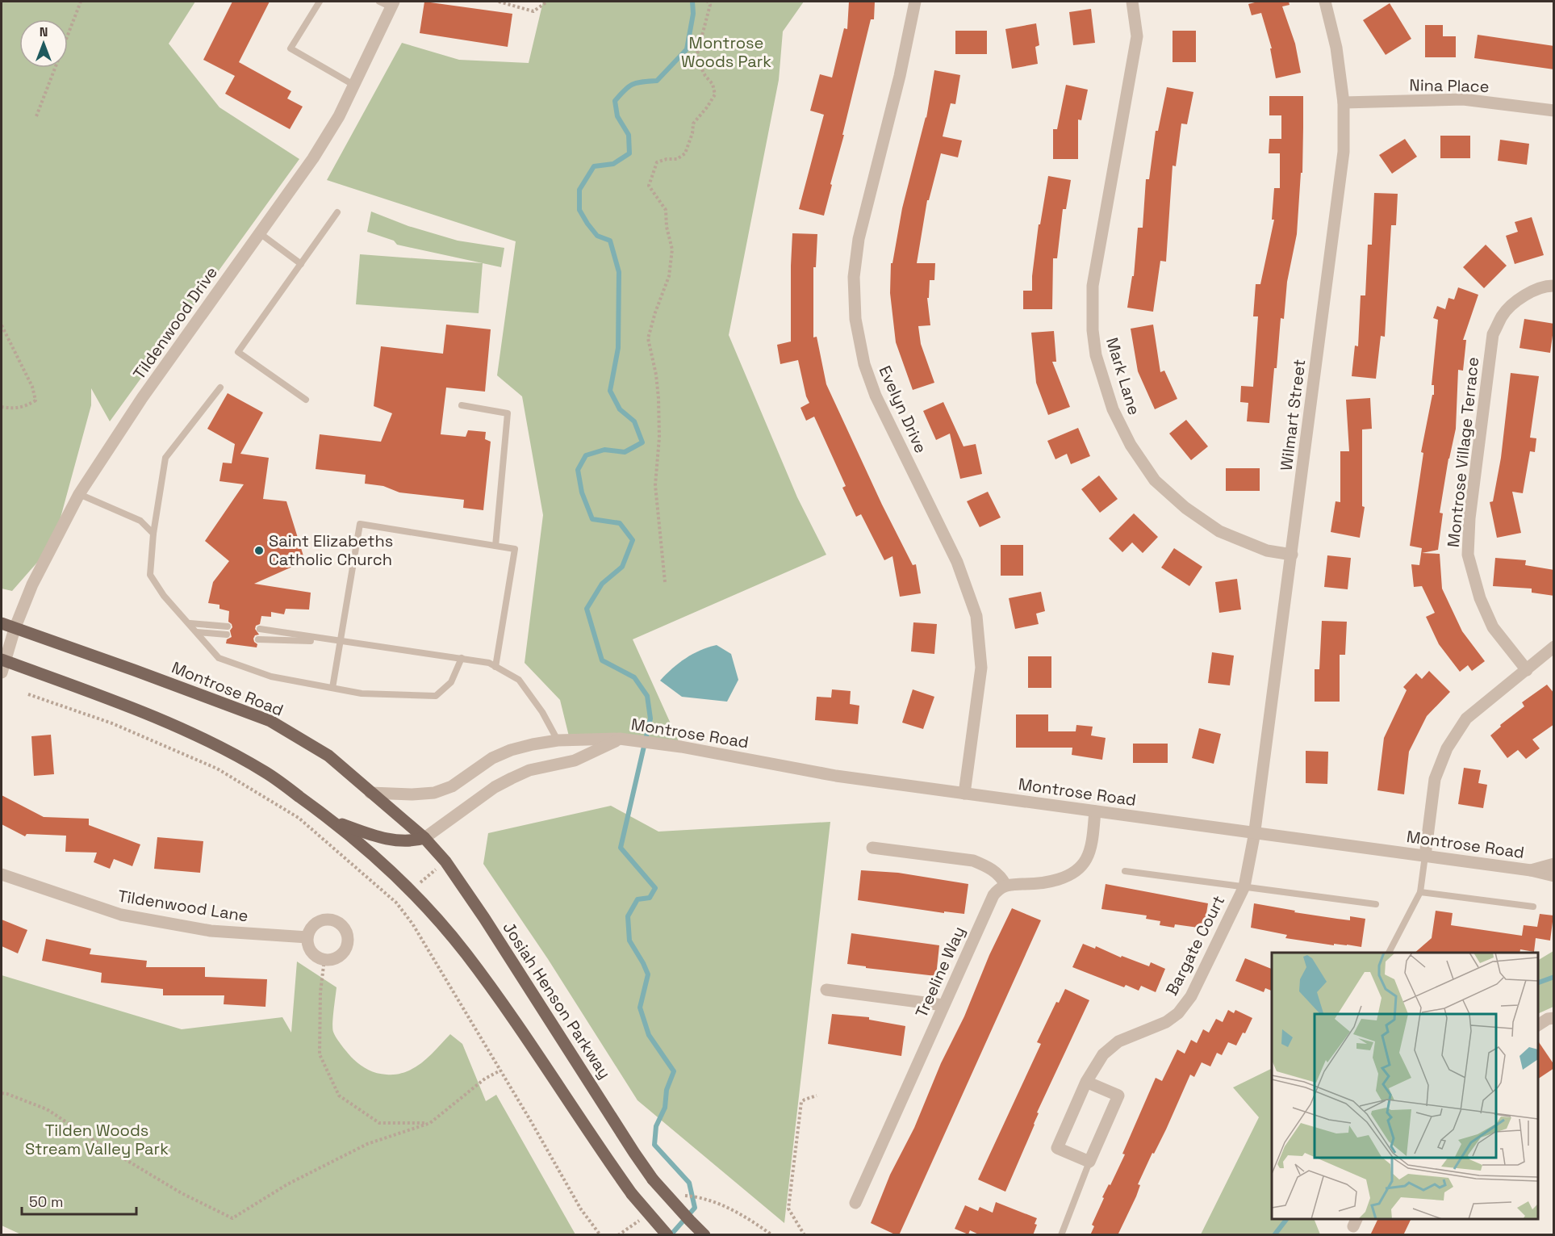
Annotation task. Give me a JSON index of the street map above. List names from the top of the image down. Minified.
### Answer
{"streets":{"main road":["Montrose Road","Josiah Henson Parkway"],"street":["Nina Place","Tildenwood Drive","Mark Lane","Evelyn Drive","Wilmart Street","Montrose Village Terrace","Tildenwood Lane","Bargate Court","Treeline Way"]},"crossings":[["Nina Place","Wilmart Street"],["Tildenwood Drive","Montrose Road"],["Mark Lane","Wilmart Street"],["Evelyn Drive","Montrose Road"],["Wilmart Street","Montrose Road"],["Wilmart Street","Bargate Court"],["Montrose Road","Bargate Court"],["Montrose Road","Josiah Henson Parkway"]],"parks":["Montrose Woods Park","Tilden Woods Stream Valley Park"],"places":["Saint Elizabeths Catholic Church"],"scale_bar":"50 m","north":"top"}
